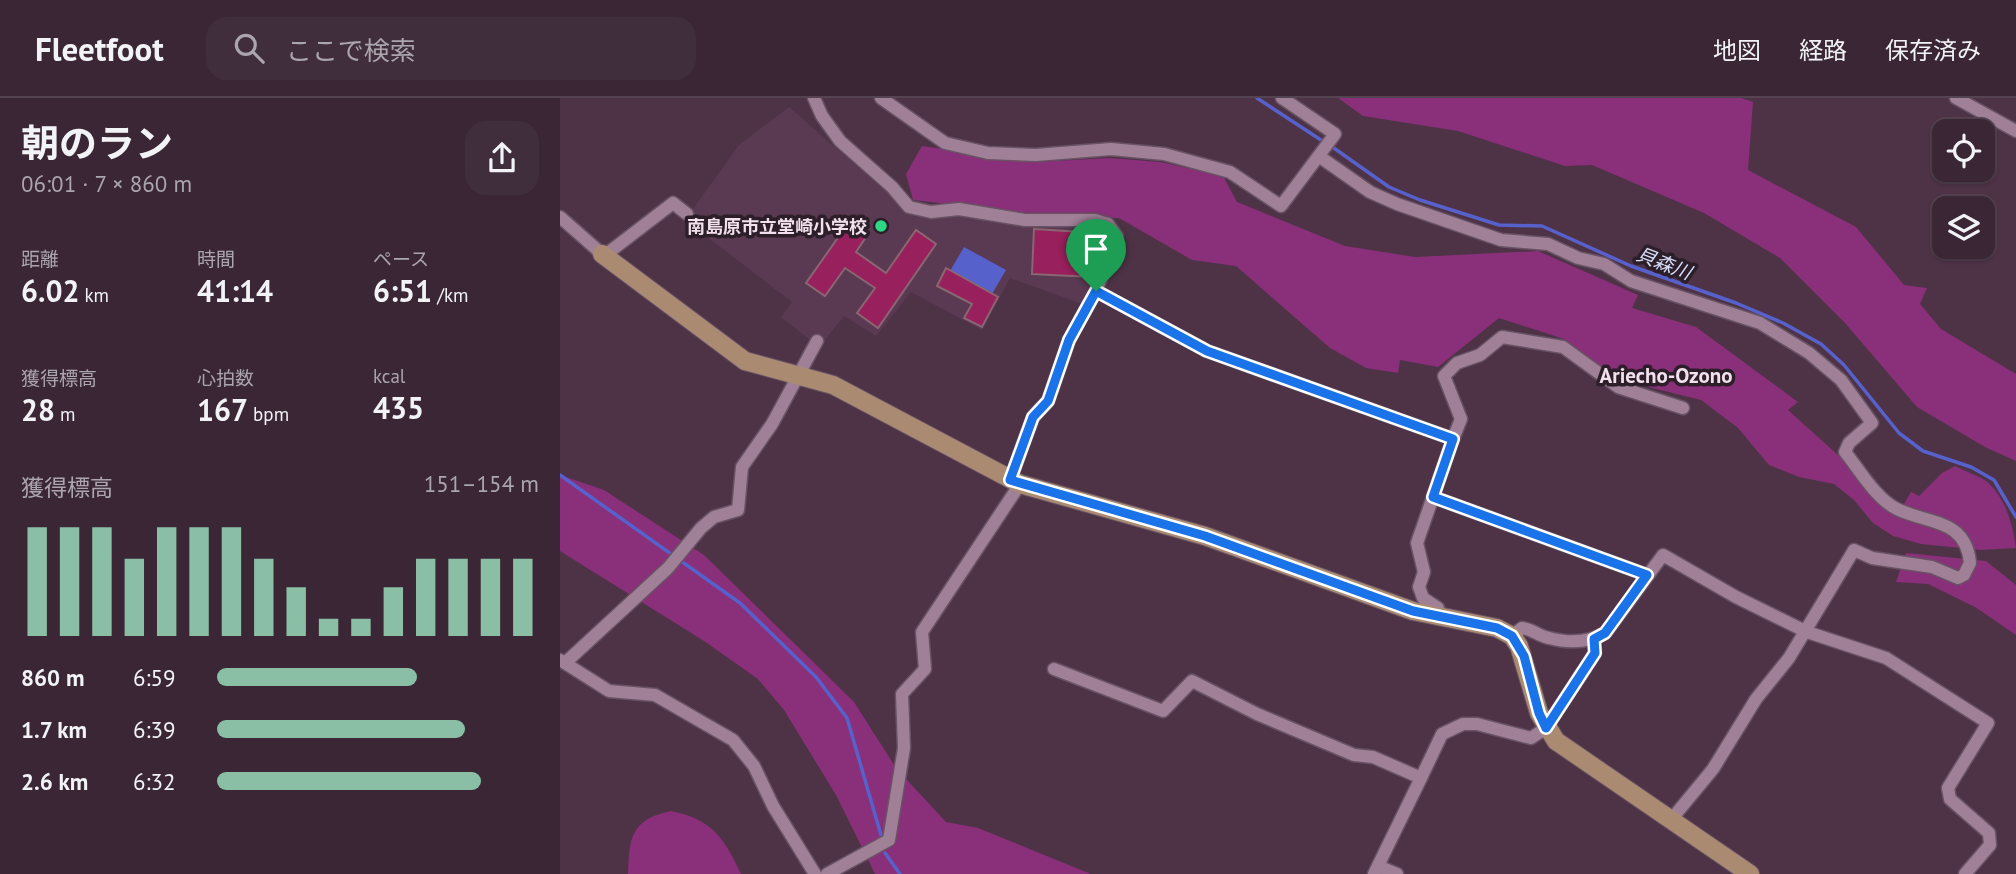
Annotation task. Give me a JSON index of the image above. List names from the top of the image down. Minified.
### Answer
{"districts":["Ariecho-Ozono"],"water":["貝森川"],"places":["南島原市立堂崎小学校"],"page":{"header":"Fleetfoot","search":"ここで検索","nav":["地図","経路","保存済み"],"heading":["朝のラン","06:01 · 7 × 860 m"],"stats":[["距離","6.02 km"],["時間","41:14"],["ペース","6:51 /km"],["獲得標高","28 m"],["心拍数","167 bpm"],["kcal","435"]],"chart":["獲得標高","151–154 m"],"list":[{"name":"860 m","note":"6:59"},{"name":"1.7 km","note":"6:39"},{"name":"2.6 km","note":"6:32"}]}}
